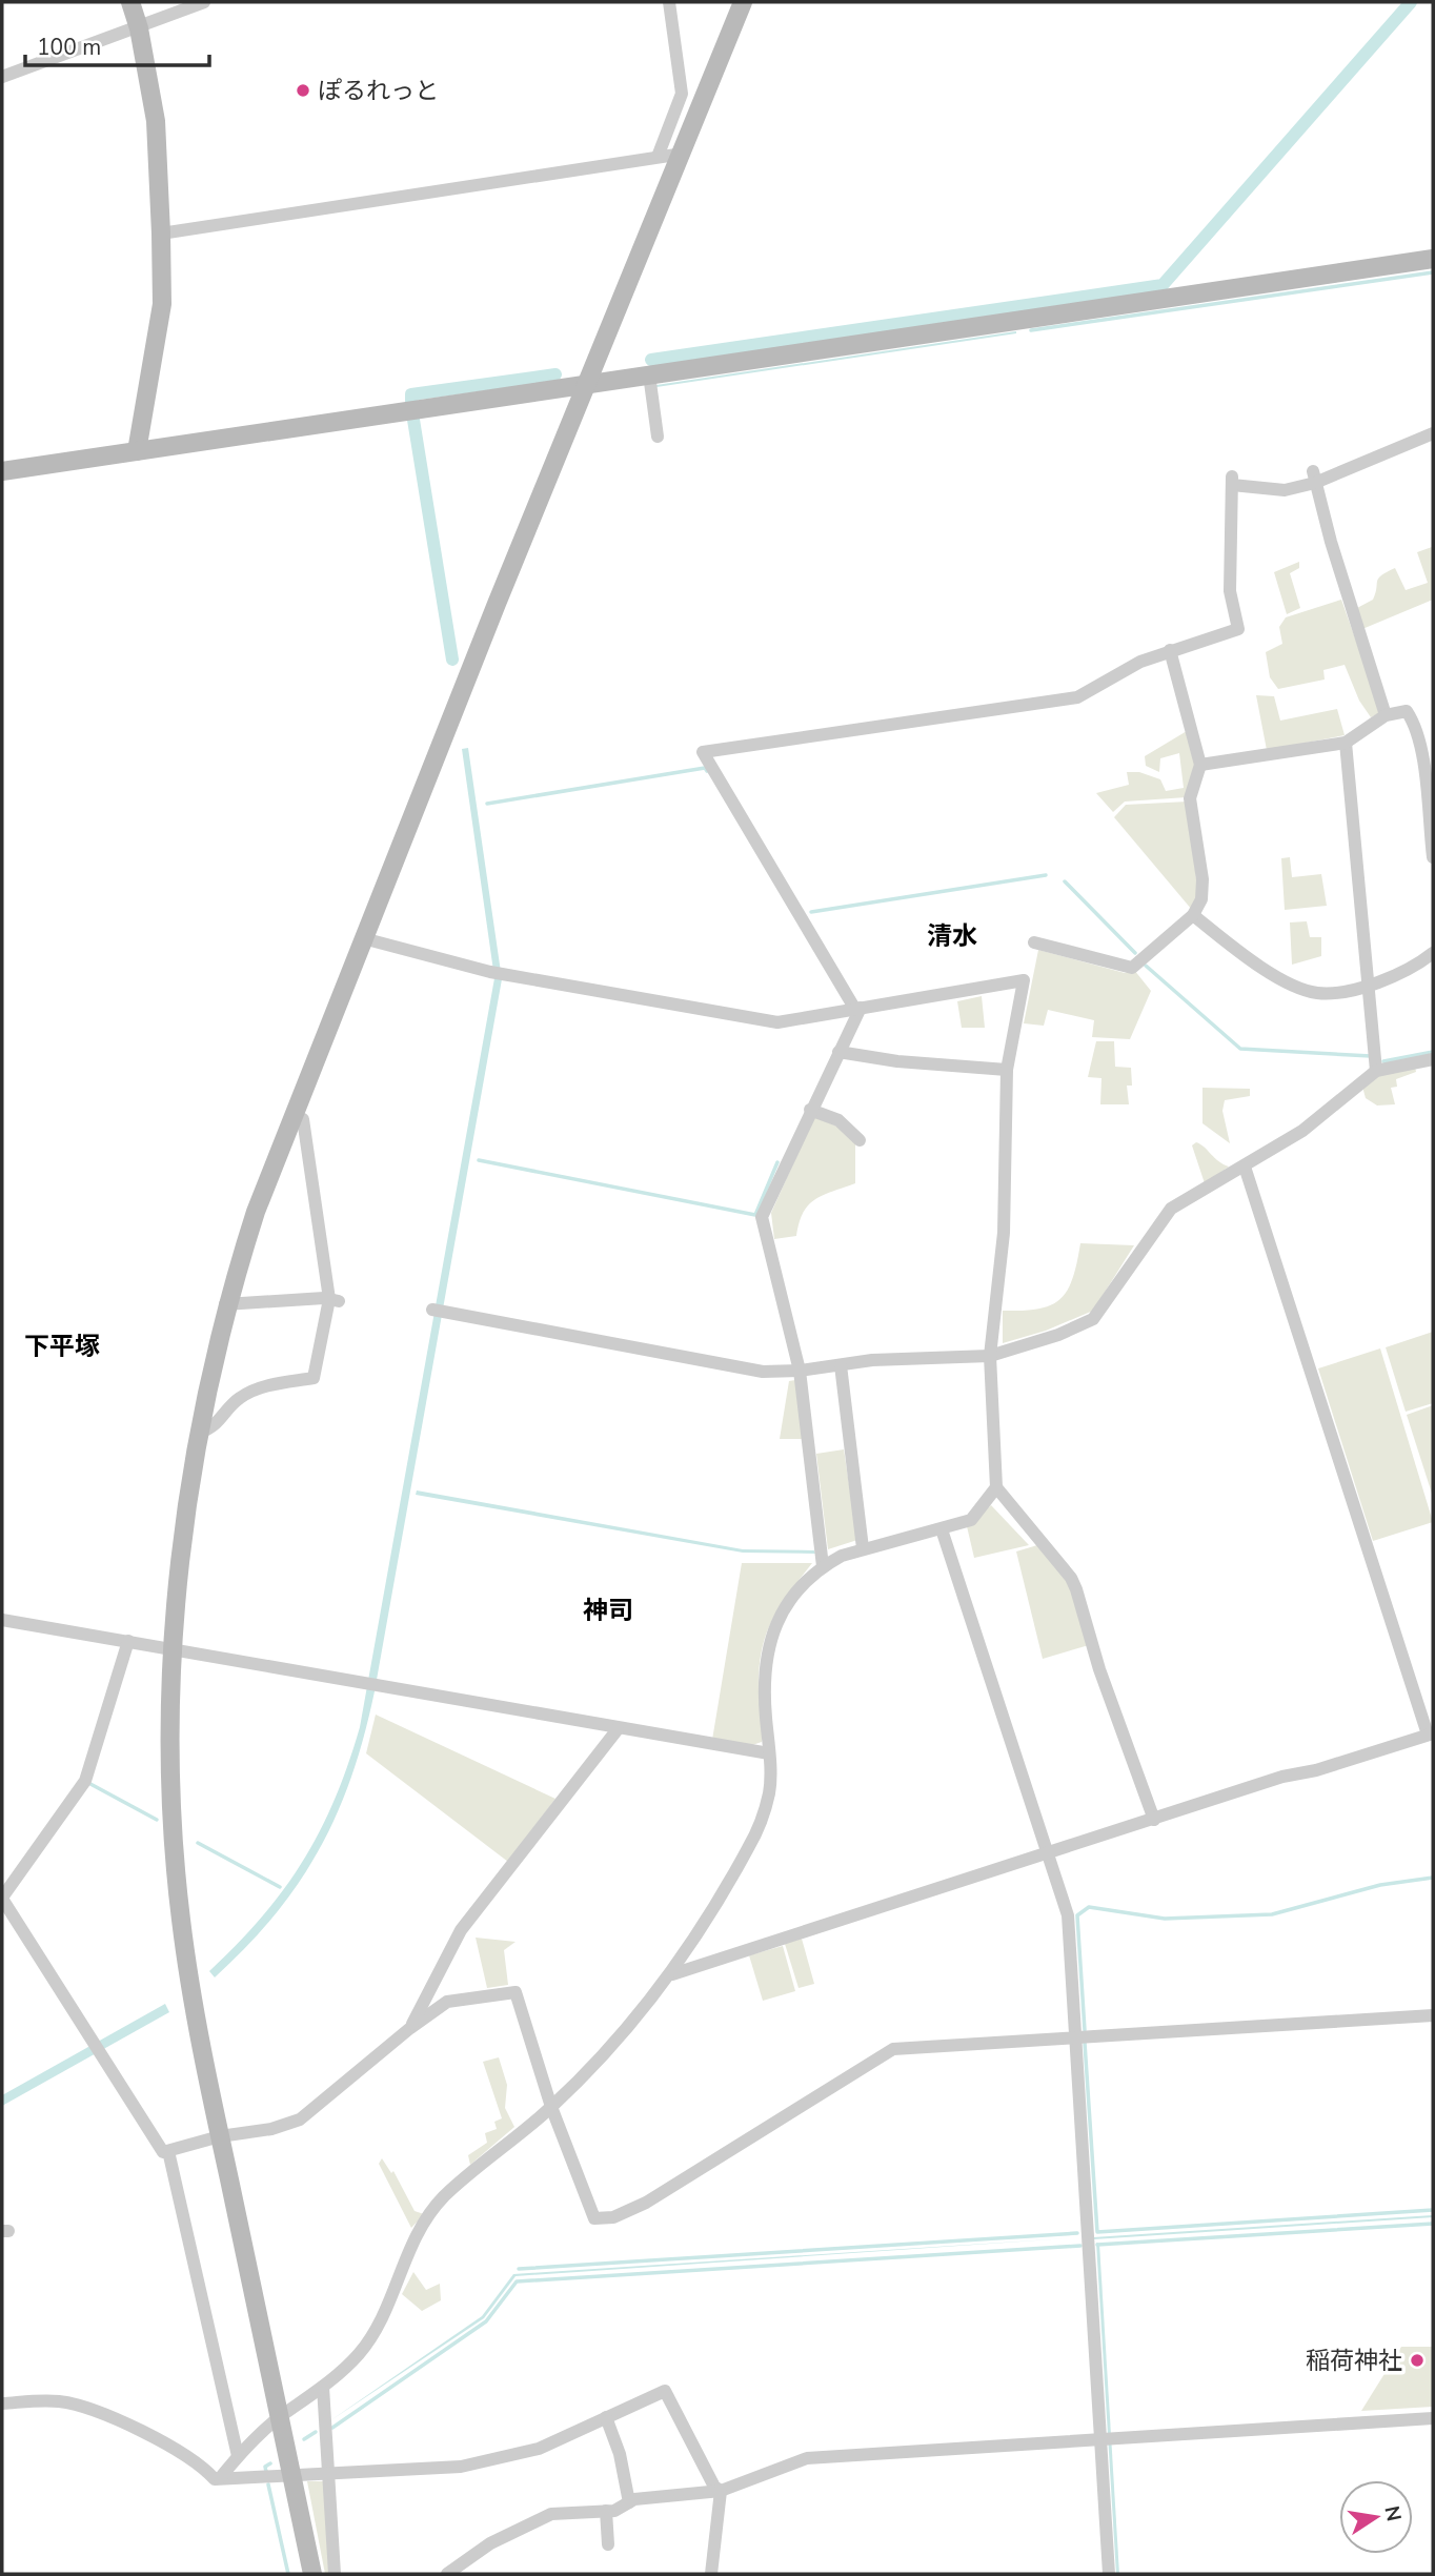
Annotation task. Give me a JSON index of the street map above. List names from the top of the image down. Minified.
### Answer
{"districts":["清水","下平塚","神司"],"places":["ぽるれっと","稲荷神社"],"scale_bar":"100 m","north":"right"}
